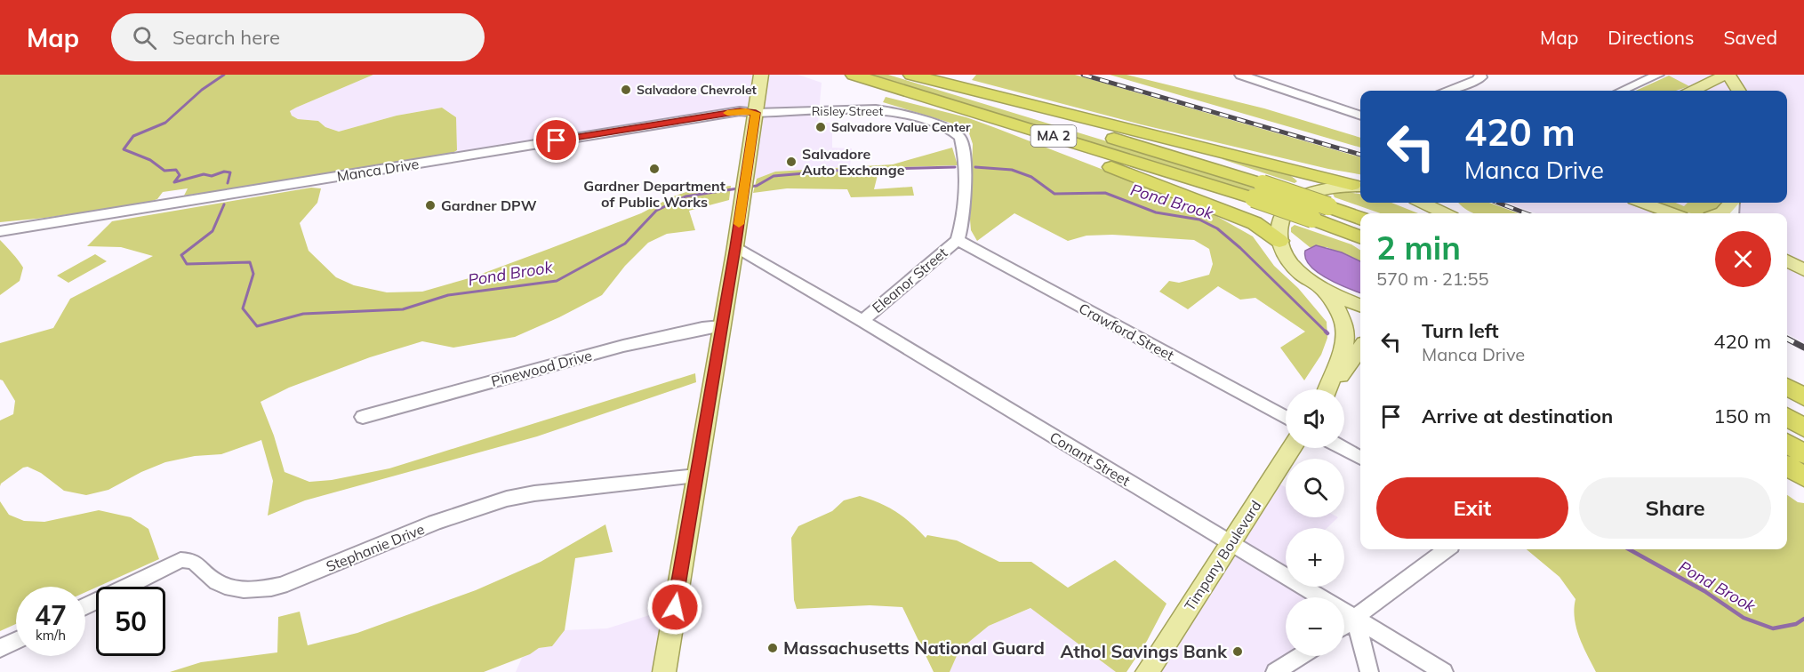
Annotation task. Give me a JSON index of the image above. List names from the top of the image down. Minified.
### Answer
{"streets":{"highway":["MA 2"],"main road":["Timpany Boulevard"],"street":["Risley Street","Manca Drive","Eleanor Street","Crawford Street","Pinewood Drive","Conant Street","Stephanie Drive"]},"crossings":[["Risley Street","Manca Drive"],["Risley Street","Eleanor Street"],["Risley Street","Crawford Street"],["Eleanor Street","Crawford Street"],["Eleanor Street","Conant Street"],["Conant Street","Timpany Boulevard"]],"water":["Pond Brook"],"places":["Salvadore Chevrolet","Salvadore Value Center","Salvadore Auto Exchange","Gardner Department of Public Works","Gardner DPW","Massachusetts National Guard","Athol Savings Bank"],"page":{"header":"Map","search":"Search here","nav":["Map","Directions","Saved"],"turn":["420 m","Manca Drive"],"heading":["2 min","570 m · 21:55"],"list":[{"name":"Turn left","note":"Manca Drive","value":"420 m"},{"name":"Arrive at destination","value":"150 m"}],"map_buttons":["+","−"],"buttons":["Exit","Share"],"speed":"47 km/h","limit":"50"}}
